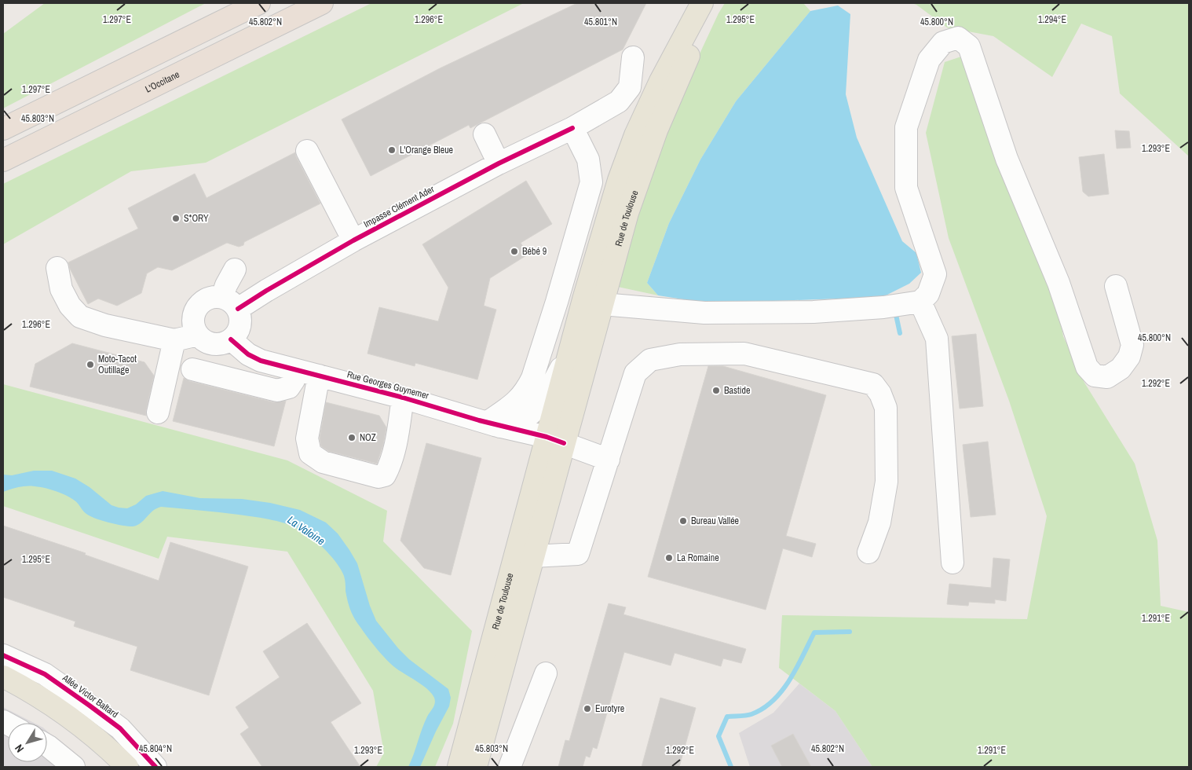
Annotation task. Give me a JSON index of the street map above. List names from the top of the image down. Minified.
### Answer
{"streets":{"highway":["L'Occitane"],"main road":["Rue de Toulouse"],"street":["Impasse Clément Ader","Rue Georges Guynemer","Allée Victor Baltard"]},"crossings":[["Impasse Clément Ader","Rue Georges Guynemer"],["Rue de Toulouse","Rue Georges Guynemer"]],"water":["La Valoine"],"places":["L'Orange Bleue","S*ORY","Bébé 9","Moto-Tacot Outillage","Bastide","NOZ","Bureau Vallée","La Romaine","Eurotyre"],"north":"bottom left","coordinates":["1.297°E","1.296°E","1.295°E","1.294°E","45.802°N","45.801°N","45.800°N","45.803°N","1.293°E","1.292°E","1.291°E","45.804°N"]}
